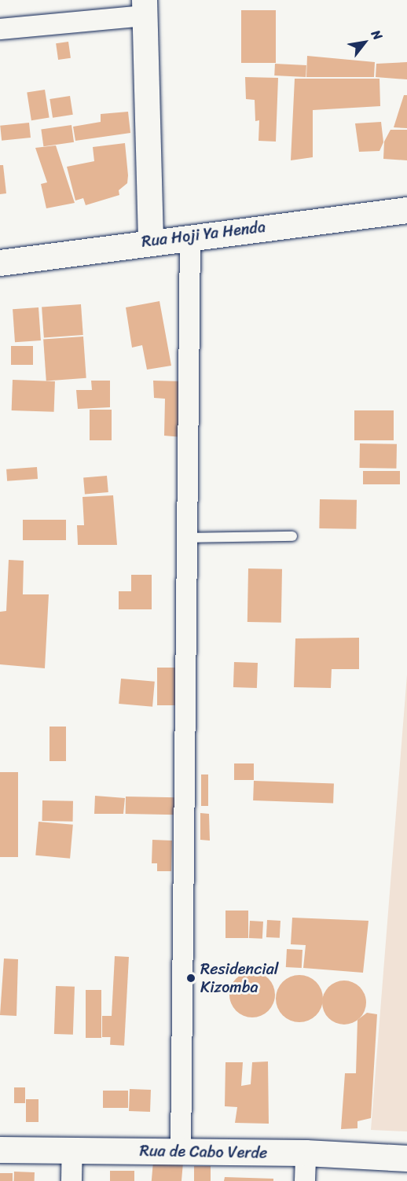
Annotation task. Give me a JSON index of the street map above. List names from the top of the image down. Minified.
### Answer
{"streets":{"main road":["Rua Hoji Ya Henda","Rua de Cabo Verde"]},"places":["Residencial Kizomba"],"north":"top right"}
